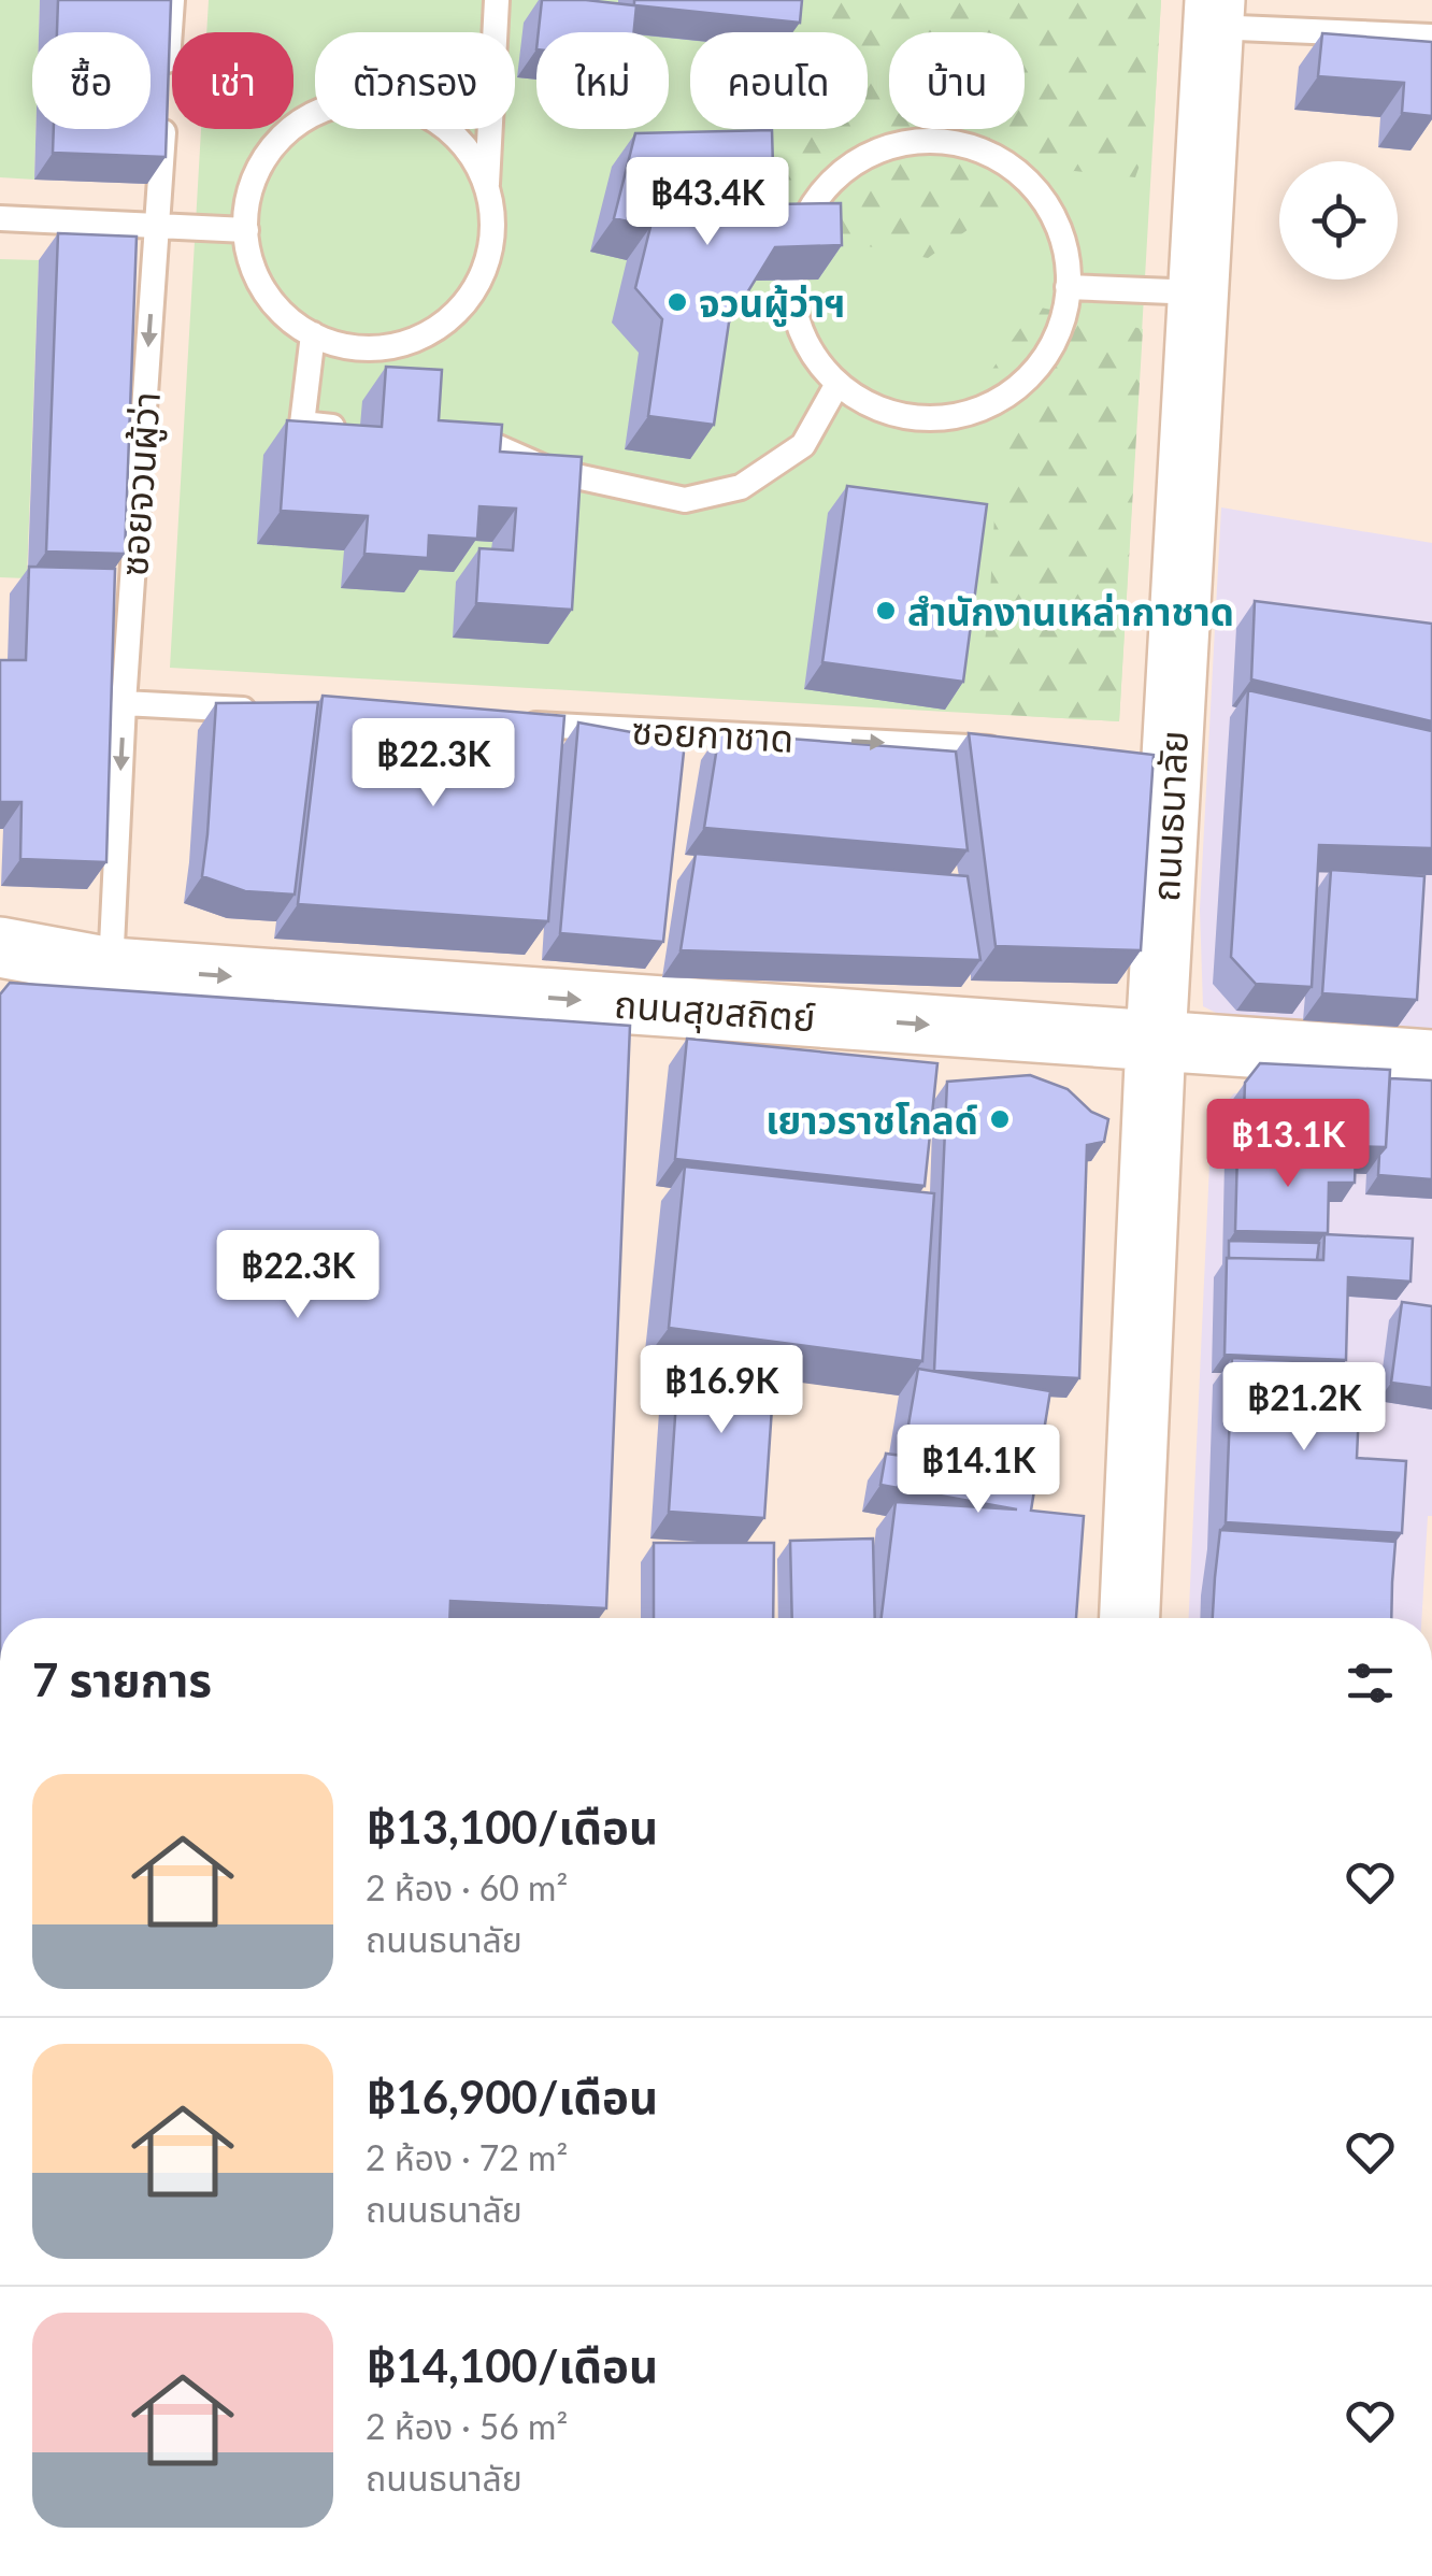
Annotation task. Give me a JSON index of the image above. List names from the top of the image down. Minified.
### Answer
{"streets":{"street":["ถนนธนาลัย","ถนนสุขสถิตย์"],"lane":["ซอยจวนผู้ว่า","ซอยกาชาด"]},"crossings":[["ซอยจวนผู้ว่า","ถนนสุขสถิตย์"],["ถนนธนาลัย","ถนนสุขสถิตย์"]],"one_way":["ซอยจวนผู้ว่า","ซอยกาชาด","ถนนสุขสถิตย์"],"places":["จวนผู้ว่าฯ","สำนักงานเหล่ากาชาด","เยาวราชโกลด์"],"page":{"chip":["ซื้อ","เช่า","ตัวกรอง","ใหม่","คอนโด","บ้าน"],"price":["฿43.4K","฿22.3K","฿13.1K","฿22.3K","฿16.9K","฿21.2K","฿14.1K"],"heading":"7 รายการ","list":[{"name":"฿13,100/เดือน","note":"2 ห้อง · 60 m² · ถนนธนาลัย"},{"name":"฿16,900/เดือน","note":"2 ห้อง · 72 m² · ถนนธนาลัย"},{"name":"฿14,100/เดือน","note":"2 ห้อง · 56 m² · ถนนธนาลัย"}]}}
